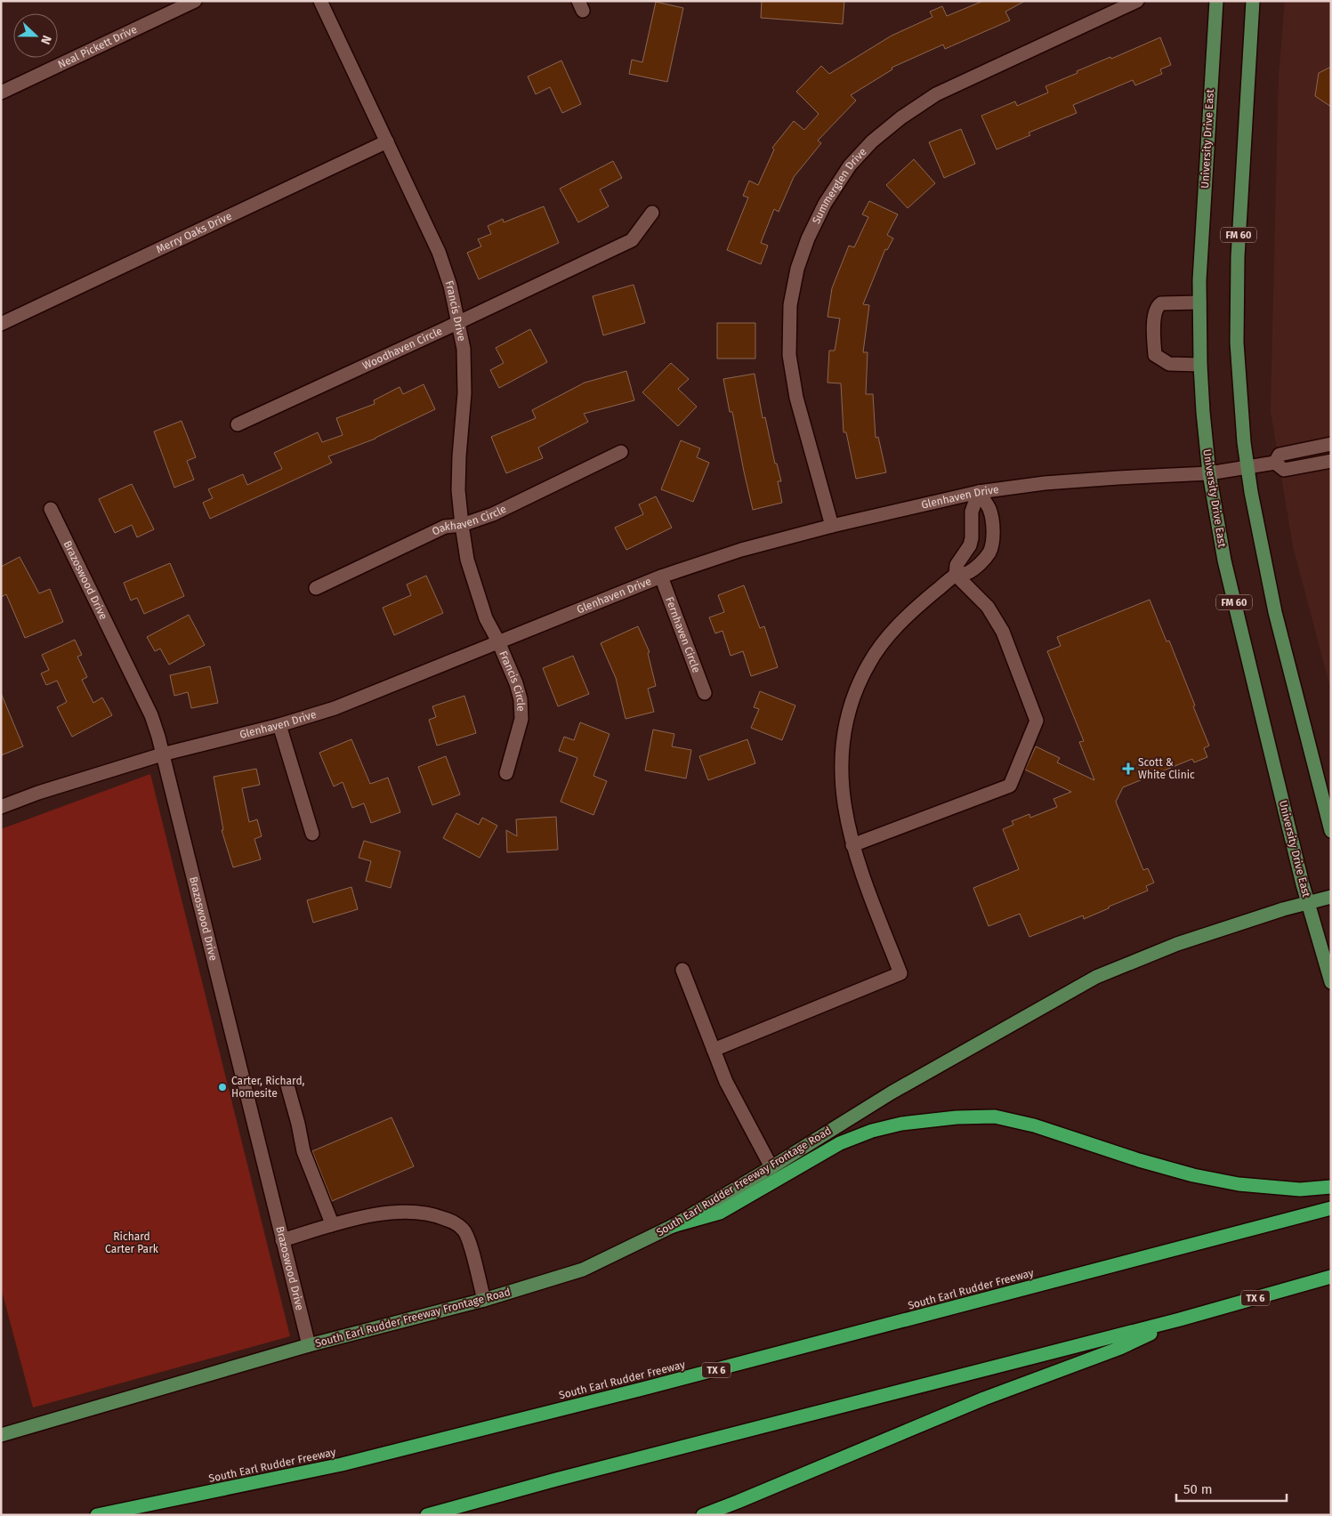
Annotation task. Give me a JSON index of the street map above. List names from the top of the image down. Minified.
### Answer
{"streets":{"highway":["South Earl Rudder Freeway","TX 6"],"main road":["University Drive East","FM 60","South Earl Rudder Freeway Frontage Road"],"street":["Neal Pickett Drive","Summerglen Drive","Merry Oaks Drive","Francis Drive","Woodhaven Circle","Glenhaven Drive","Oakhaven Circle","Brazoswood Drive","Fernhaven Circle","Francis Circle"]},"crossings":[["University Drive East","Glenhaven Drive"],["University Drive East","South Earl Rudder Freeway Frontage Road"],["Summerglen Drive","Glenhaven Drive"],["Merry Oaks Drive","Francis Drive"],["FM 60","Glenhaven Drive"],["Francis Drive","Woodhaven Circle"],["Francis Drive","Glenhaven Drive"],["Francis Drive","Oakhaven Circle"],["Francis Drive","Francis Circle"],["Glenhaven Drive","Brazoswood Drive"],["Glenhaven Drive","Fernhaven Circle"],["Glenhaven Drive","Francis Circle"],["Brazoswood Drive","South Earl Rudder Freeway Frontage Road"]],"parks":["Richard Carter Park"],"places":{"health":["Scott & White Clinic"],"other":["Carter, Richard, Homesite"]},"scale_bar":"50 m","north":"right"}
